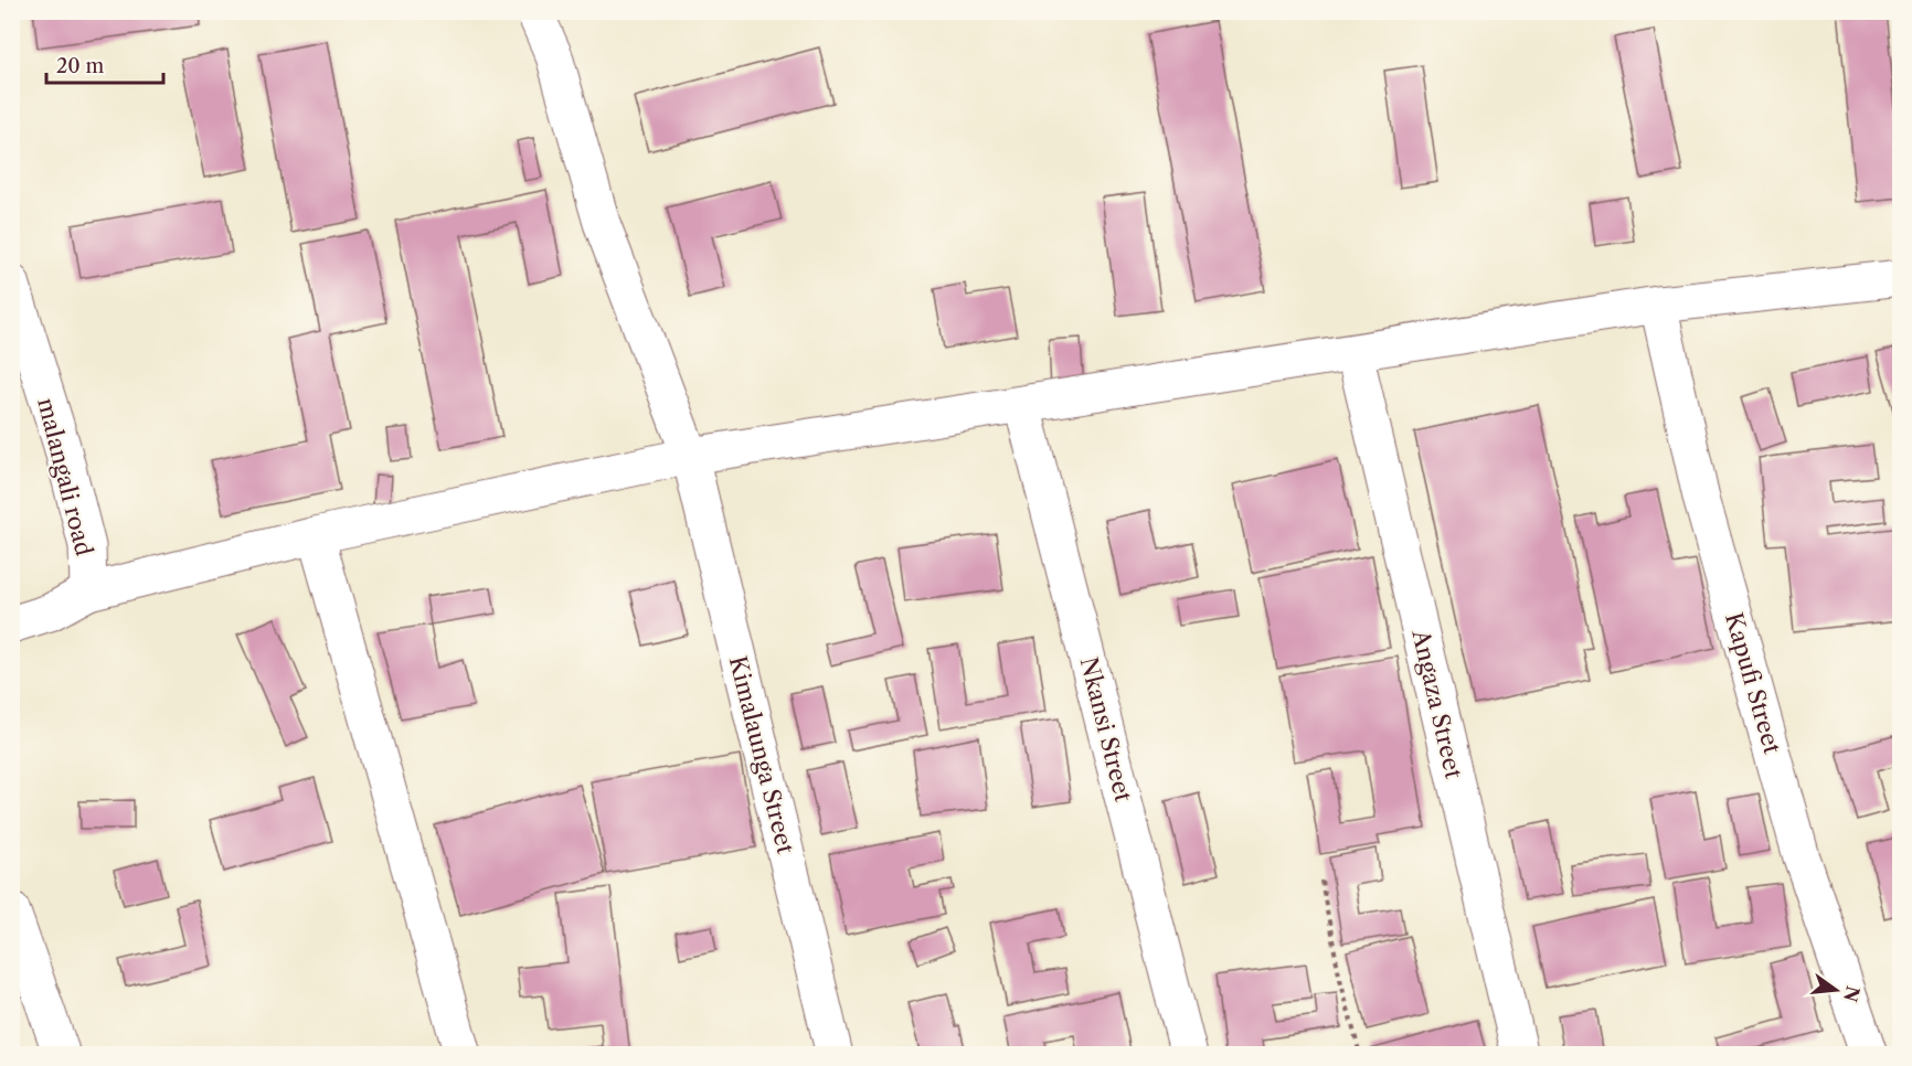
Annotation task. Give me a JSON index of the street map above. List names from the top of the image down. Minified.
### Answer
{"streets":{"street":["malangali road","Kapufi Street","Angaza Street","Nkansi Street","Kimalaunga Street"]},"scale_bar":"20 m","north":"right"}
